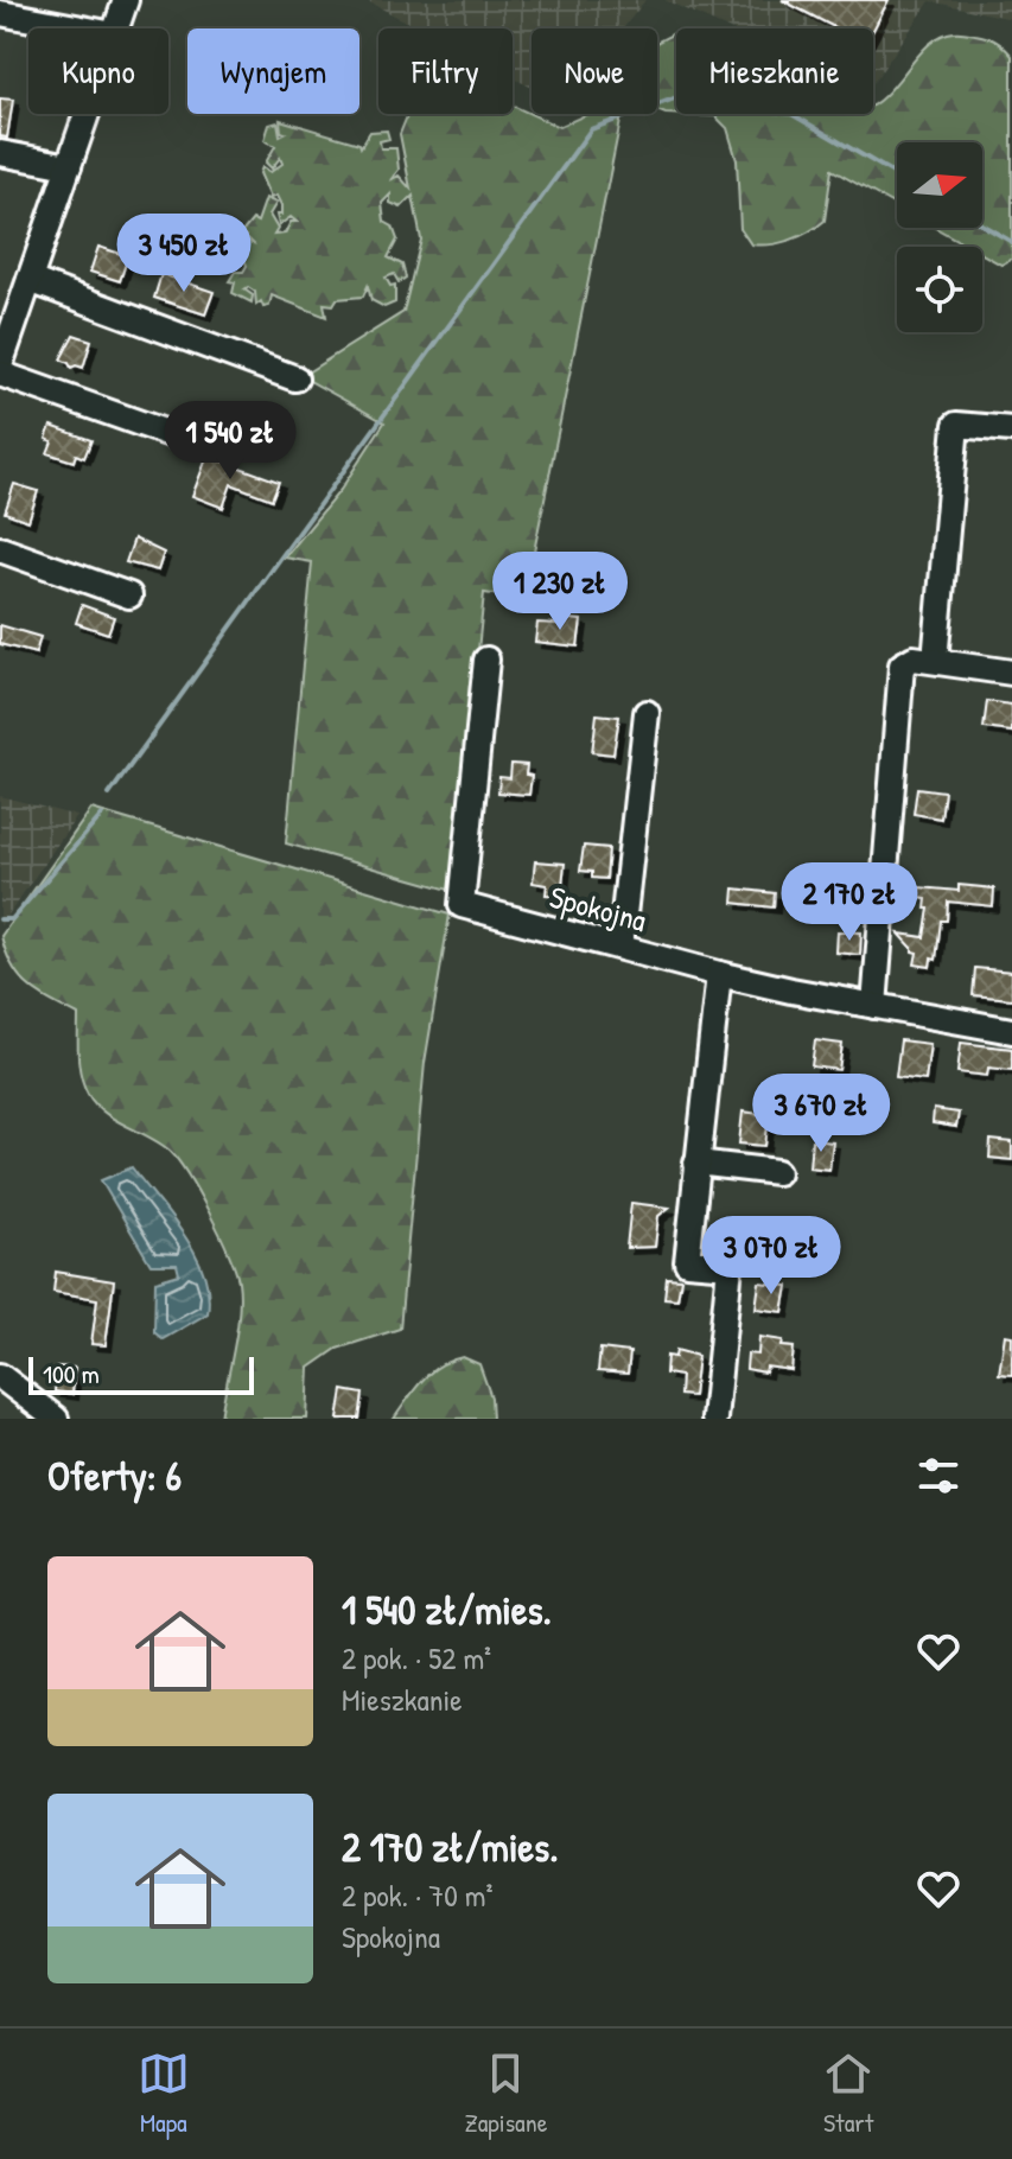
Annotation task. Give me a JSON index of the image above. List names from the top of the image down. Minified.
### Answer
{"streets":{"street":["Spokojna"]},"scale_bar":"100 m","north":"right","page":{"chip":["Kupno","Wynajem","Filtry","Nowe","Mieszkanie"],"price":["3 450 zł","1 540 zł","1 230 zł","2 170 zł","3 670 zł","3 070 zł"],"scale":"100 m","heading":"Oferty: 6","list":[{"name":"1 540 zł/mies.","note":"2 pok. · 52 m² · Mieszkanie"},{"name":"2 170 zł/mies.","note":"2 pok. · 70 m² · Spokojna"}],"tabs":["Mapa","Zapisane","Start"]}}
